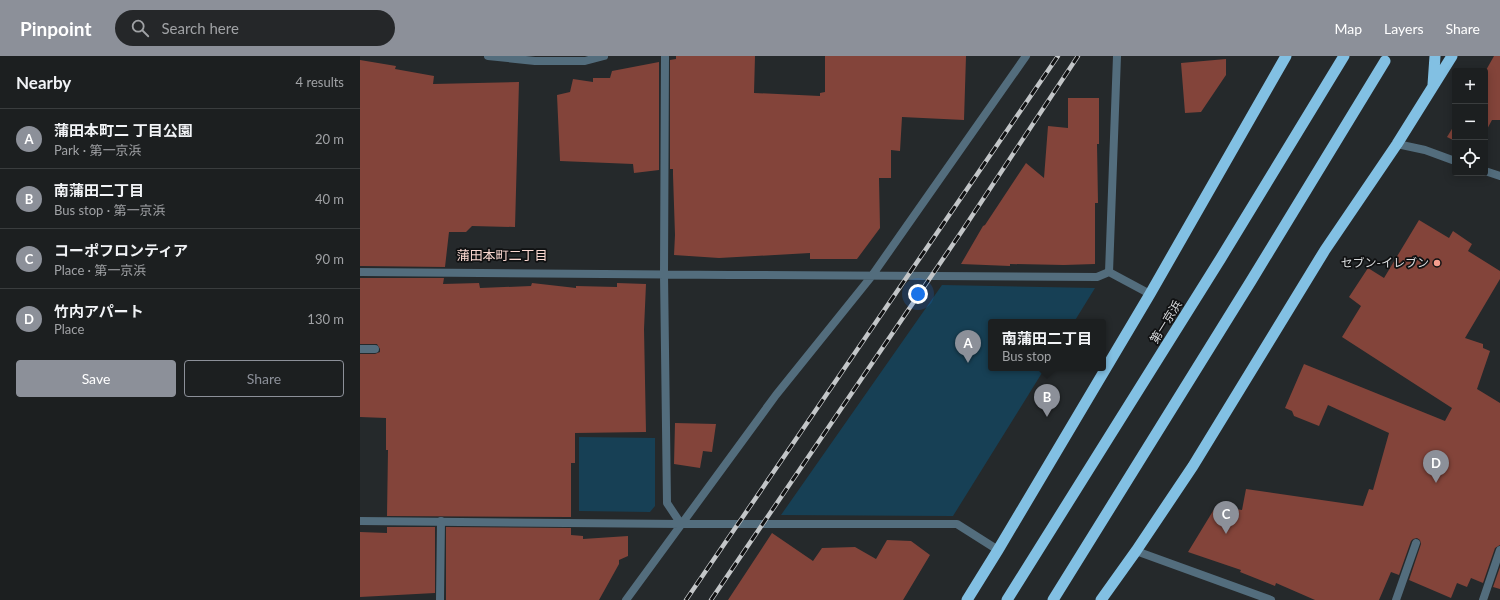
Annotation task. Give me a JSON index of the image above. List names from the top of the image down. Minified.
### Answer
{"streets":{"highway":["第一京浜"]},"districts":["蒲田本町二丁目"],"places":["セブン-イレブン"],"page":{"header":"Pinpoint","search":"Search here","nav":["Map","Layers","Share"],"heading":["Nearby","4 results"],"map_buttons":["+","−"],"list":[{"mark":"A","name":"蒲田本町二 丁目公園","note":"Park · 第一京浜","value":"20 m"},{"mark":"B","name":"南蒲田二丁目","note":"Bus stop · 第一京浜","value":"40 m"},{"mark":"C","name":"コーポフロンティア","note":"Place · 第一京浜","value":"90 m"},{"mark":"D","name":"竹内アパート","note":"Place","value":"130 m"}],"popup":["南蒲田二丁目","Bus stop"],"pins":["A","B","D","C"],"buttons":["Save","Share"]}}
